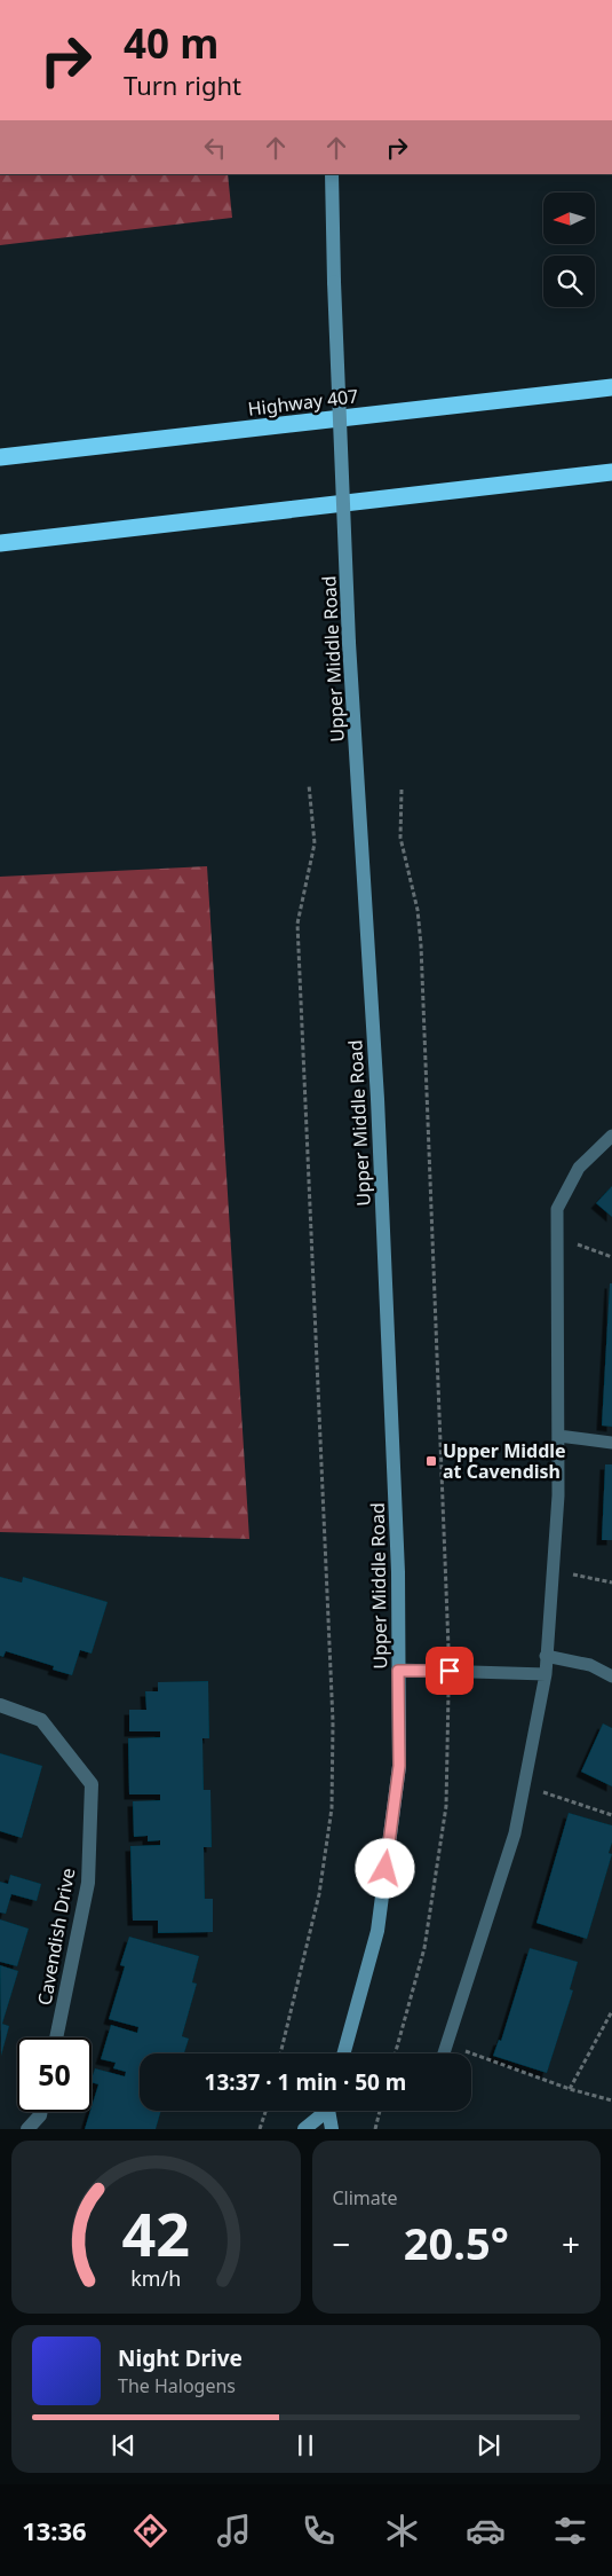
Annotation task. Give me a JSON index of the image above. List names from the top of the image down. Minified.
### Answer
{"streets":{"highway":["Highway 407"],"main road":["Upper Middle Road"],"street":["Cavendish Drive"]},"places":{"transit":["Upper Middle at Cavendish"]},"north":"left","page":{"turn":["40 m","Turn right"],"limit":"50","trip":"13:37 · 1 min · 50 m","tile":"Climate","heat":["−","20.5°","+"],"song":["Night Drive","The Halogens"],"tabs":"13:36","gauge":["42","km/h"]}}
